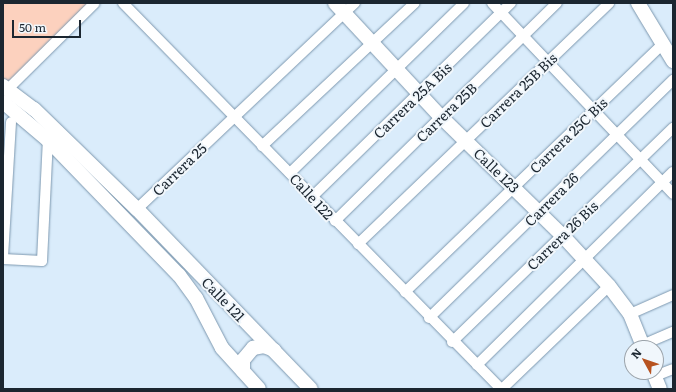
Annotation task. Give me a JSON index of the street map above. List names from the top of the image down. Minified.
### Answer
{"streets":{"main road":["Calle 123","Calle 121"],"street":["Carrera 25B Bis","Carrera 25A Bis","Carrera 25B","Carrera 25C Bis","Carrera 25","Calle 122","Carrera 26","Carrera 26 Bis"]},"crossings":[["Carrera 25B Bis","Calle 123"],["Carrera 25B Bis","Calle 122"],["Carrera 25A Bis","Calle 123"],["Carrera 25A Bis","Calle 122"],["Carrera 25B","Calle 123"],["Carrera 25B","Calle 122"],["Carrera 25C Bis","Calle 123"],["Carrera 25C Bis","Calle 122"],["Carrera 25","Calle 123"],["Carrera 25","Calle 122"],["Carrera 25","Calle 121"],["Calle 123","Carrera 26"],["Calle 123","Carrera 26 Bis"],["Calle 122","Carrera 26"],["Calle 122","Carrera 26 Bis"]],"scale_bar":"50 m","north":"top left"}
